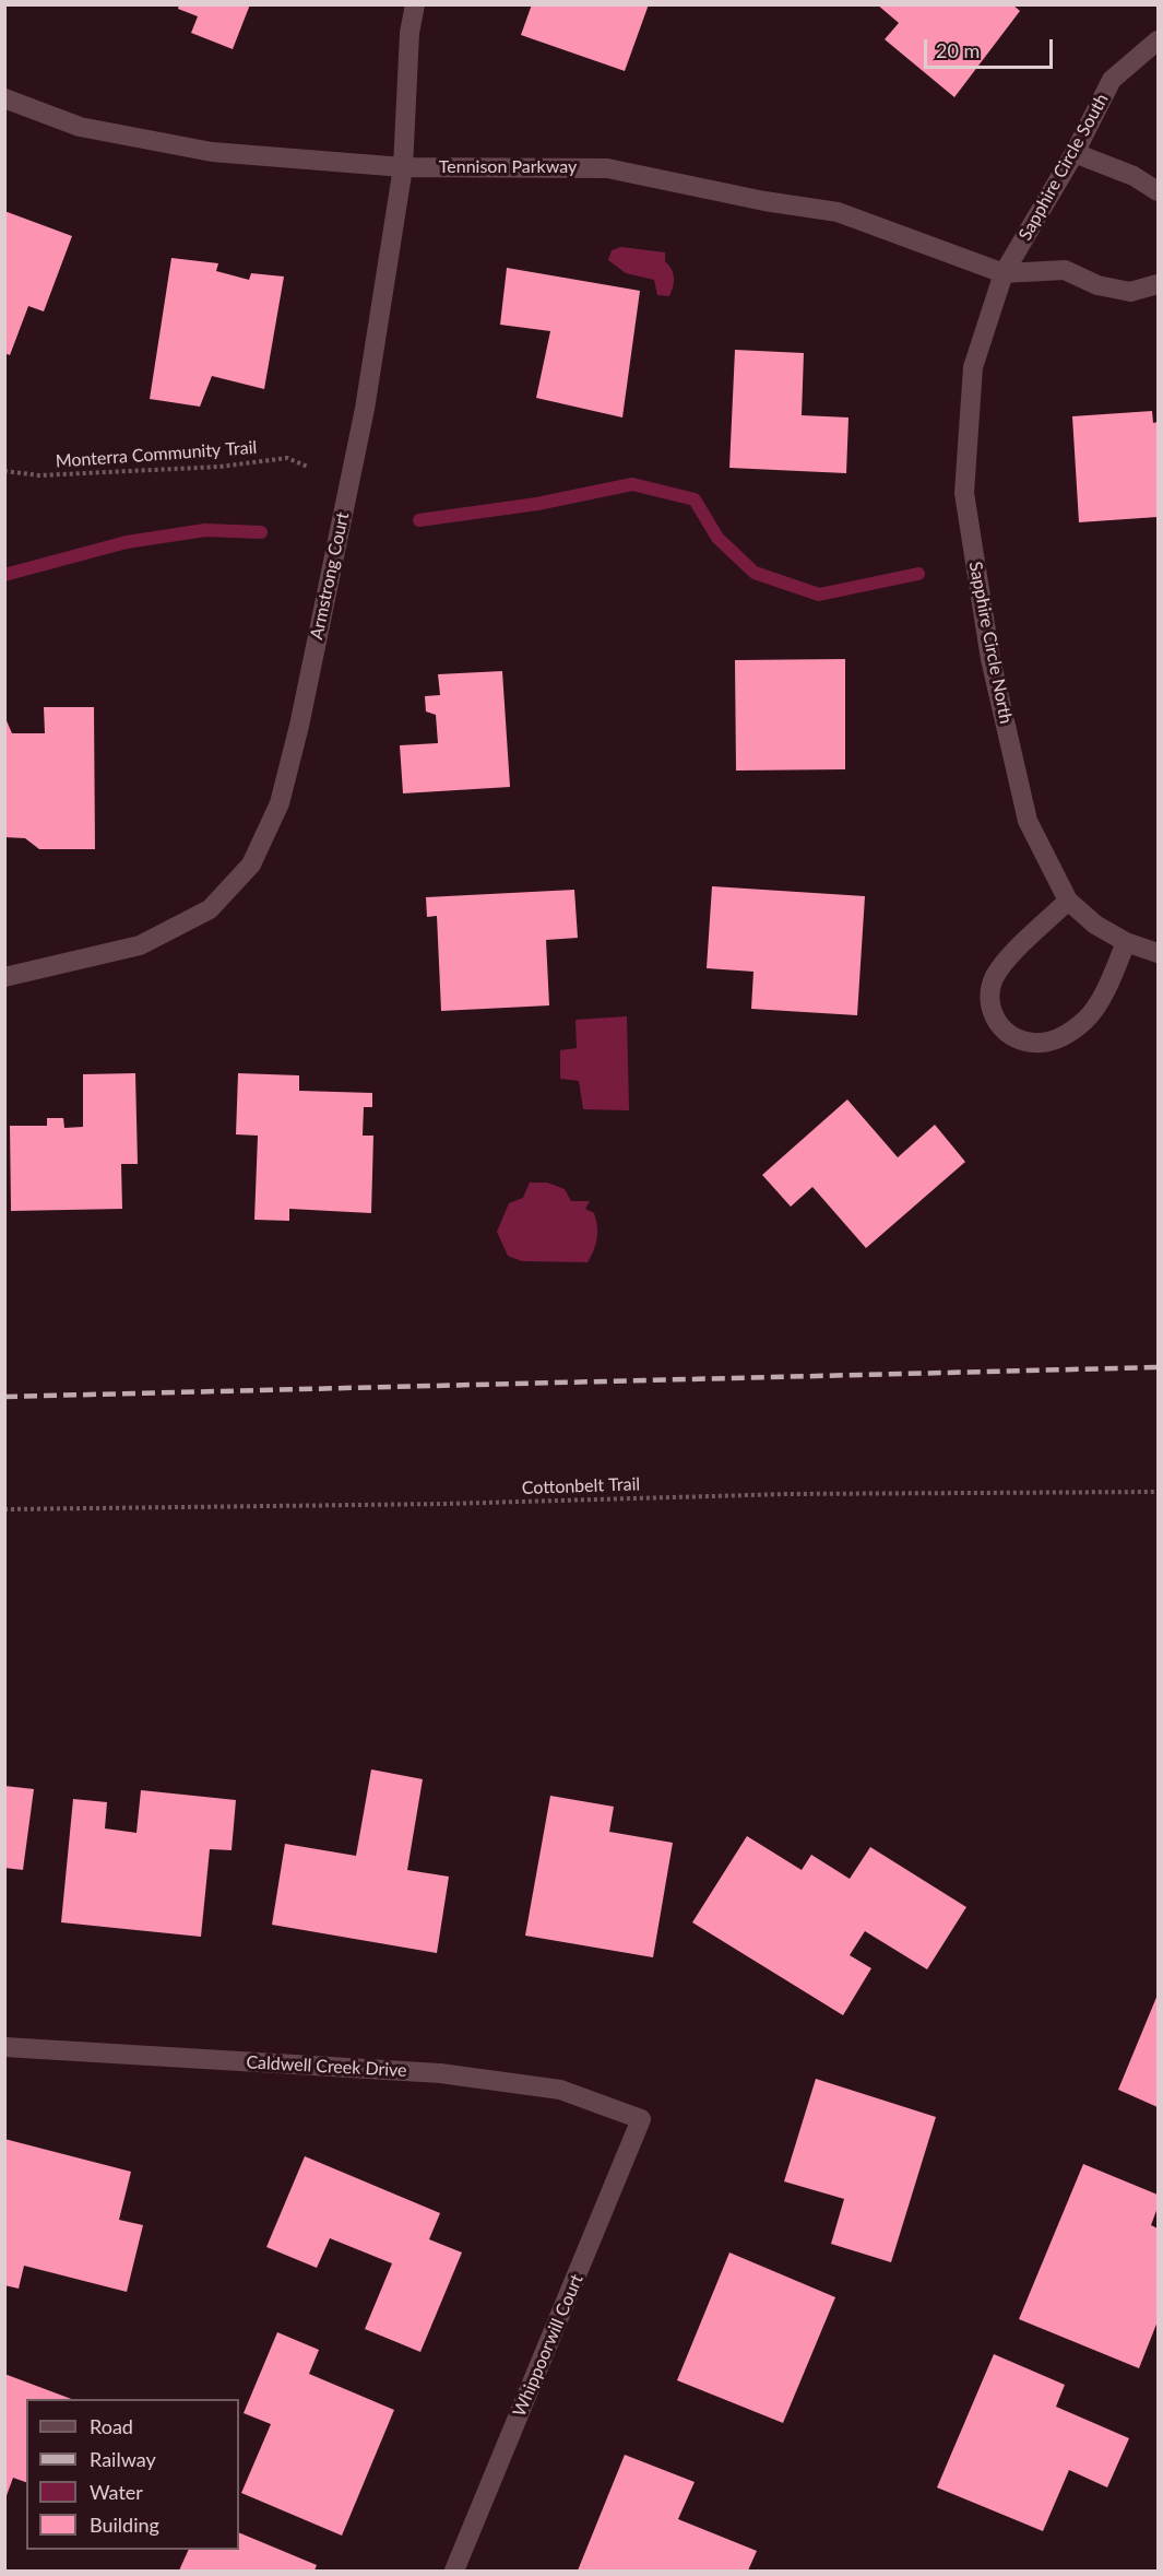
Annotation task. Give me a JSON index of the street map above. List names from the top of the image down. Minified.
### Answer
{"streets":{"street":["Tennison Parkway","Sapphire Circle South","Armstrong Court","Sapphire Circle North","Caldwell Creek Drive","Whippoorwill Court"],"path":["Monterra Community Trail","Cottonbelt Trail"]},"crossings":[["Tennison Parkway","Sapphire Circle South"],["Tennison Parkway","Armstrong Court"],["Tennison Parkway","Sapphire Circle North"],["Sapphire Circle South","Sapphire Circle North"],["Caldwell Creek Drive","Whippoorwill Court"]],"legend":["Road","Railway","Water","Building"],"scale_bar":"20 m"}
